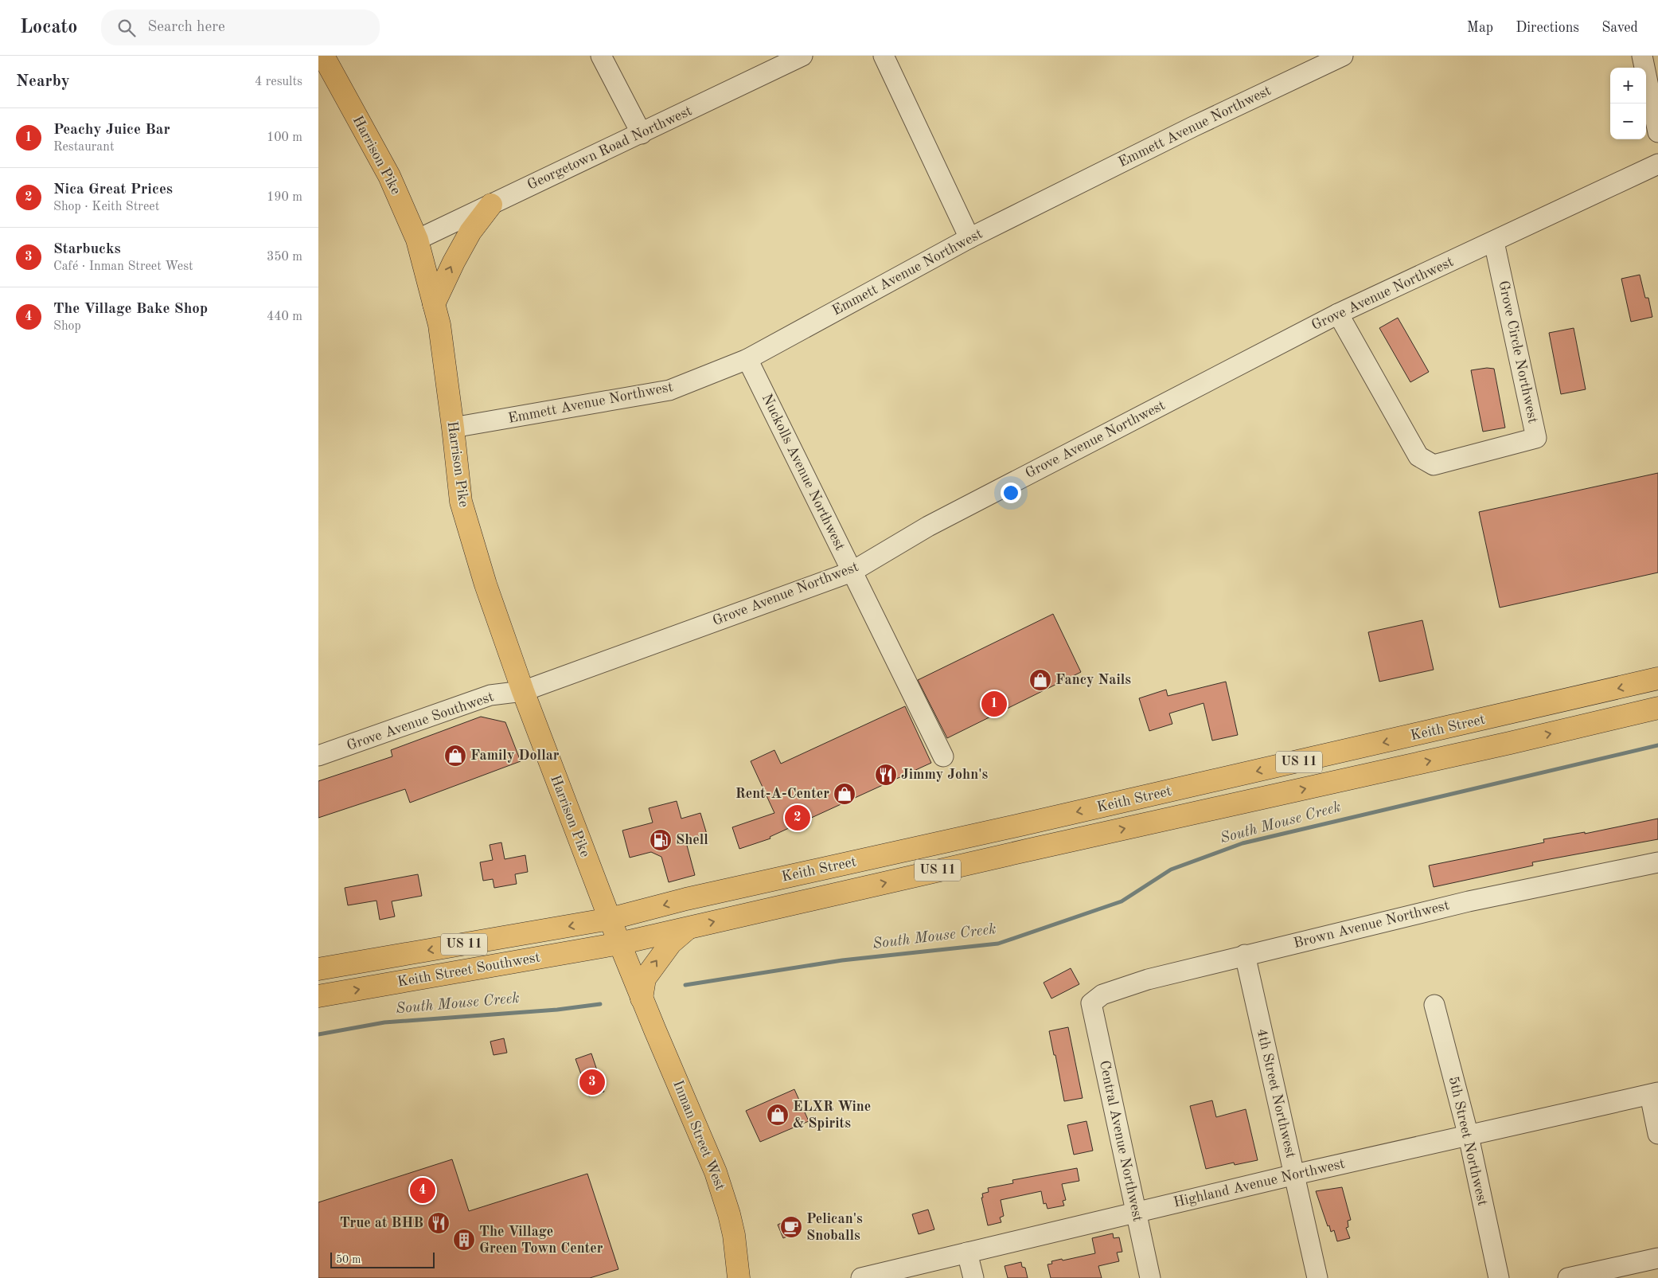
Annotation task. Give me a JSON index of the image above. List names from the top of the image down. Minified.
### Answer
{"streets":{"main road":["Harrison Pike","Keith Street","US 11","Keith Street Southwest","Inman Street West"],"street":["Emmett Avenue Northwest","Georgetown Road Northwest","Grove Avenue Northwest","Grove Circle Northwest","Nuckolls Avenue Northwest","Grove Avenue Southwest","Brown Avenue Northwest","4th Street Northwest","Central Avenue Northwest","5th Street Northwest","Highland Avenue Northwest"]},"crossings":[["Emmett Avenue Northwest","Harrison Pike"],["Emmett Avenue Northwest","Nuckolls Avenue Northwest"],["Georgetown Road Northwest","Harrison Pike"],["Harrison Pike","Grove Avenue Northwest"],["Harrison Pike","Grove Avenue Southwest"],["Harrison Pike","Keith Street"],["Harrison Pike","Keith Street Southwest"],["Harrison Pike","Inman Street West"],["Grove Avenue Northwest","Grove Circle Northwest"],["Grove Avenue Northwest","Nuckolls Avenue Northwest"],["Grove Avenue Northwest","Grove Avenue Southwest"],["Keith Street","Keith Street Southwest"],["Keith Street","Inman Street West"],["Brown Avenue Northwest","4th Street Northwest"],["Brown Avenue Northwest","Central Avenue Northwest"],["Keith Street Southwest","Inman Street West"],["4th Street Northwest","Highland Avenue Northwest"],["Central Avenue Northwest","Highland Avenue Northwest"],["5th Street Northwest","Highland Avenue Northwest"]],"water":["South Mouse Creek"],"places":{"shop":["Fancy Nails","Family Dollar","Rent-A-Center","ELXR Wine & Spirits"],"restaurant":["Jimmy John's","True at BHB"],"fuel station":["Shell"],"cafe":["Pelican's Snoballs"],"building":["The Village Green Town Center"]},"scale_bar":"50 m","page":{"header":"Locato","search":"Search here","nav":["Map","Directions","Saved"],"heading":["Nearby","4 results"],"map_buttons":["+","−"],"list":[{"mark":"1","name":"Peachy Juice Bar","note":"Restaurant","value":"100 m"},{"mark":"2","name":"Nica Great Prices","note":"Shop · Keith Street","value":"190 m"},{"mark":"3","name":"Starbucks","note":"Café · Inman Street West","value":"350 m"},{"mark":"4","name":"The Village Bake Shop","note":"Shop","value":"440 m"}],"pins":["1","2","3","4"],"scale":"50 m"}}
